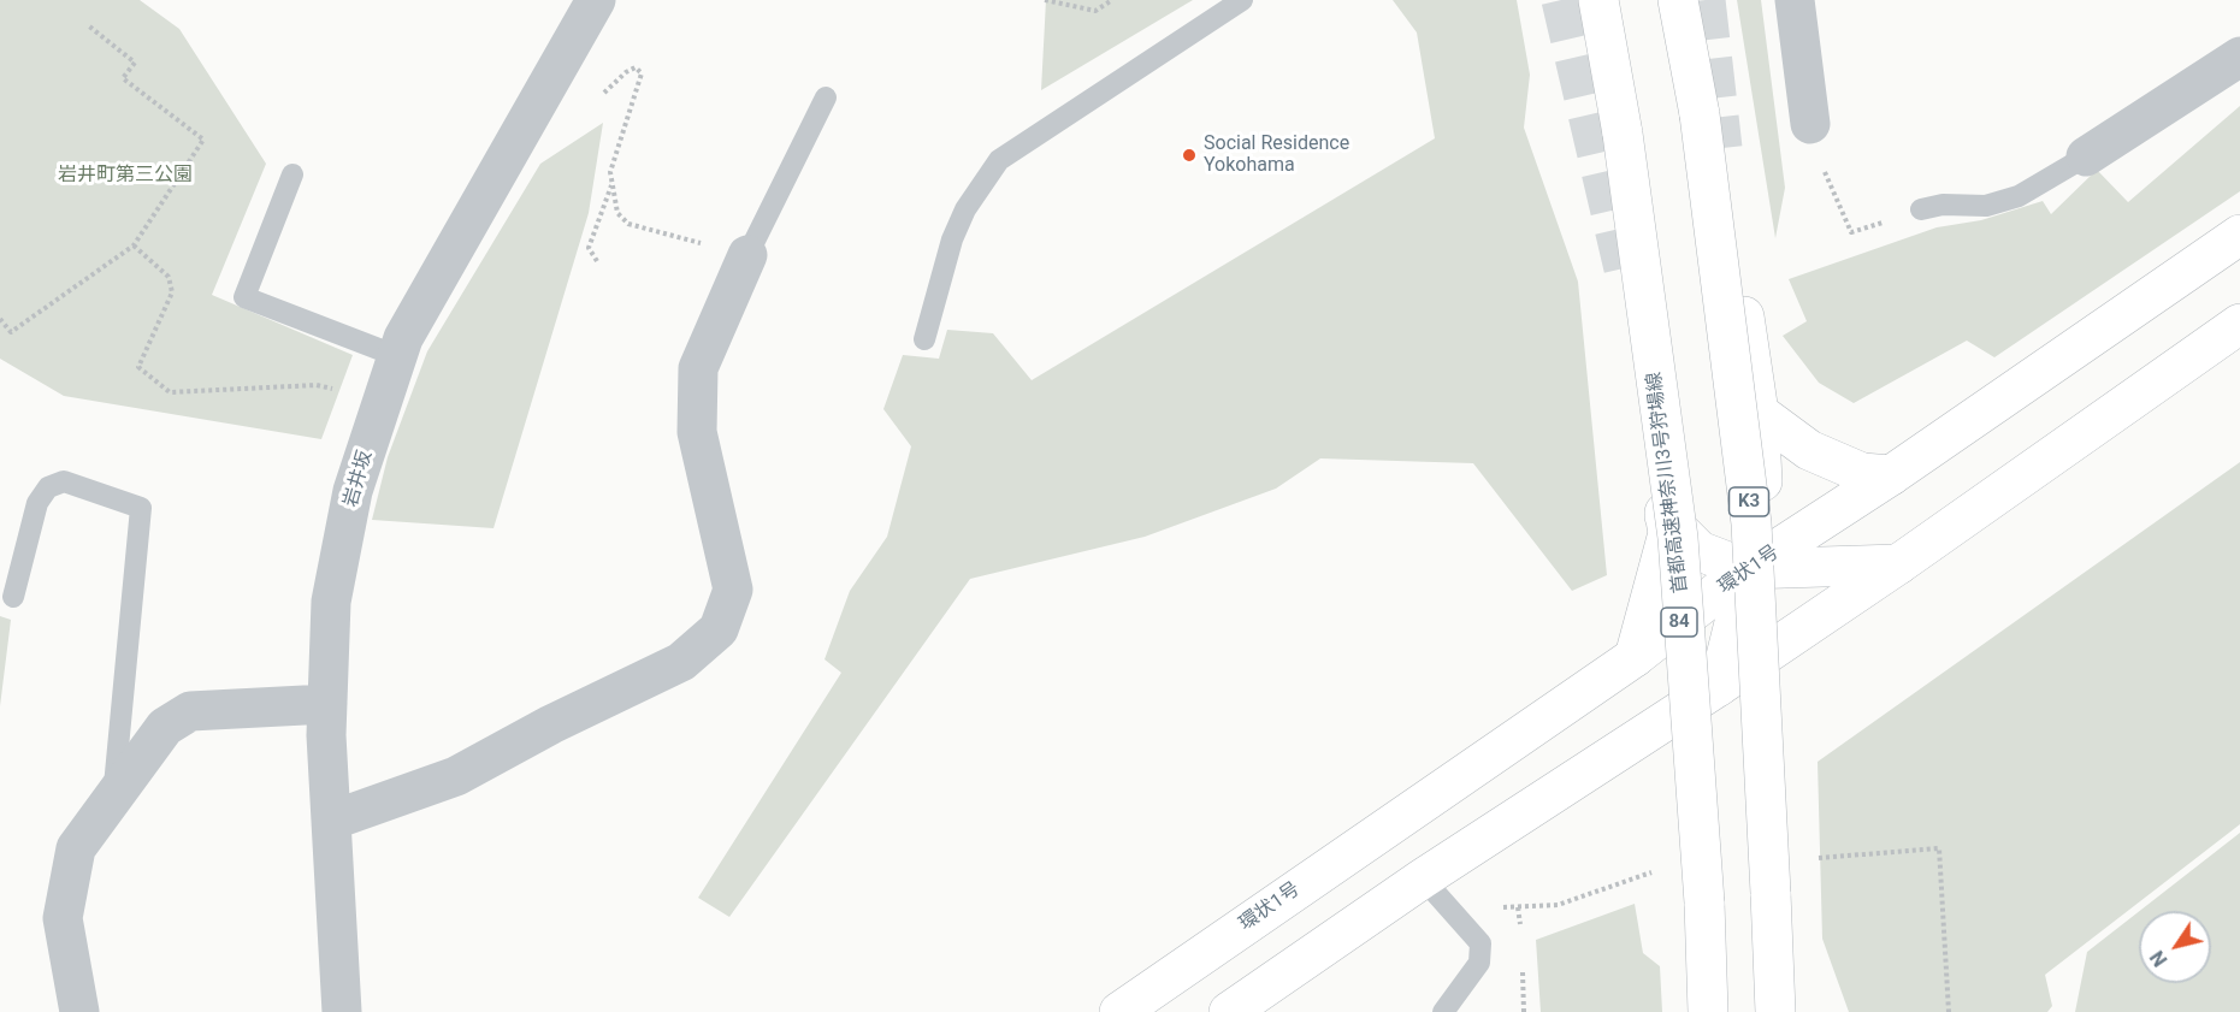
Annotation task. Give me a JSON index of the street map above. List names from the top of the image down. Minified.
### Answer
{"streets":{"main road":["首都高速神奈川3号狩場線","K3","環状1号","84"],"street":["岩井坂"]},"parks":["岩井町第三公園"],"places":["Social Residence Yokohama"],"north":"bottom left"}
